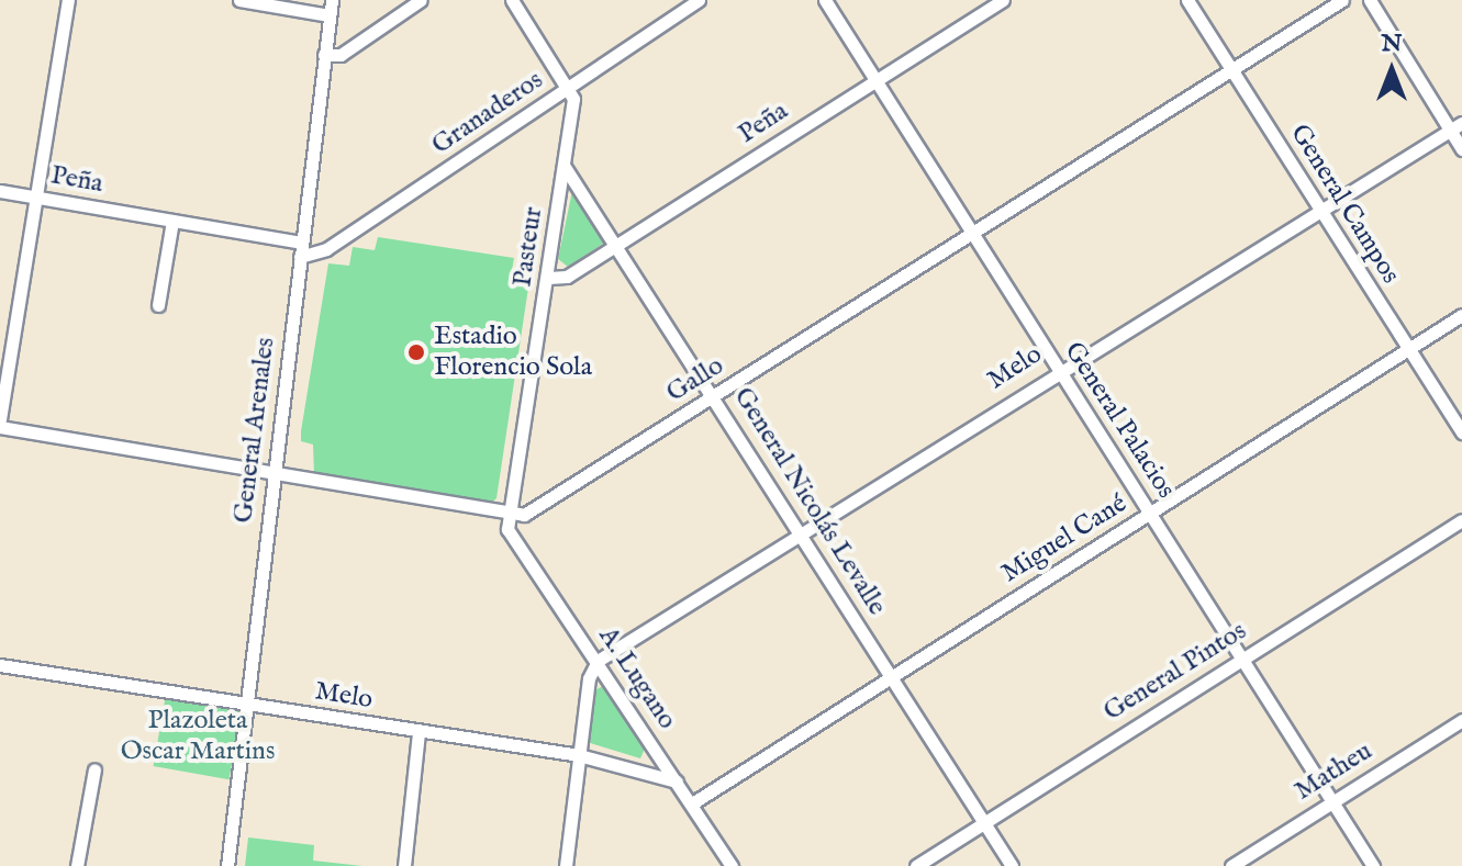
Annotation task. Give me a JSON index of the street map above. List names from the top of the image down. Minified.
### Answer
{"streets":{"street":["Granaderos","Peña","General Campos","Pasteur","Melo","Gallo","General Palacios","General Arenales","General Nicolás Levalle","Miguel Cané","General Pintos","A. Lugano","Matheu"]},"crossings":[["Granaderos","Peña"],["Granaderos","Pasteur"],["Granaderos","General Arenales"],["Peña","Pasteur"],["Peña","General Palacios"],["Peña","General Arenales"],["Peña","General Nicolás Levalle"],["General Campos","Melo"],["General Campos","Gallo"],["General Campos","Miguel Cané"],["Pasteur","Gallo"],["Pasteur","General Nicolás Levalle"],["Pasteur","A. Lugano"],["Melo","General Palacios"],["Melo","General Arenales"],["Melo","General Nicolás Levalle"],["Melo","A. Lugano"],["Gallo","General Palacios"],["Gallo","General Nicolás Levalle"],["Gallo","A. Lugano"],["General Palacios","Miguel Cané"],["General Palacios","General Pintos"],["General Palacios","Matheu"],["General Nicolás Levalle","Miguel Cané"],["General Nicolás Levalle","General Pintos"],["Miguel Cané","A. Lugano"]],"parks":["Plazoleta Oscar Martins"],"places":["Estadio Florencio Sola"],"north":"top"}
